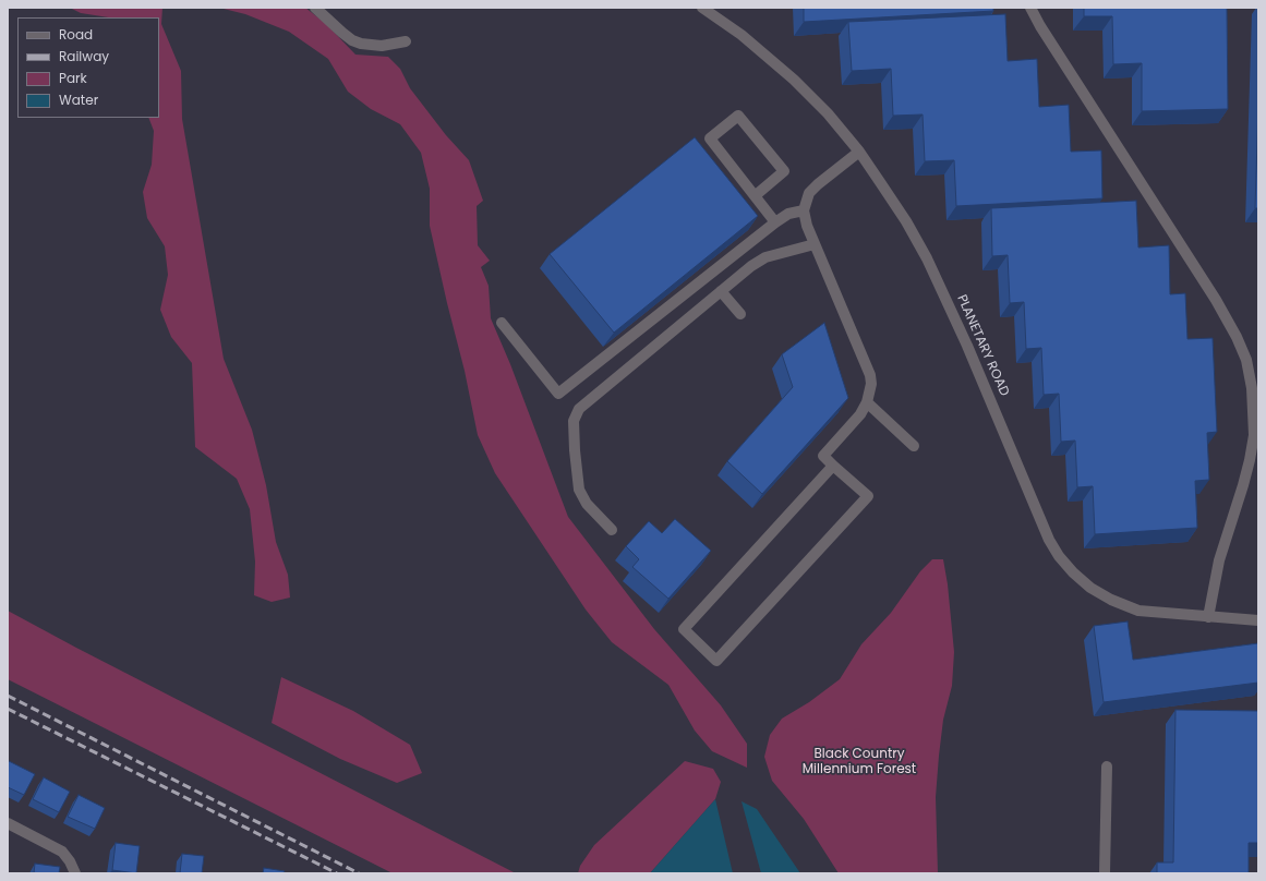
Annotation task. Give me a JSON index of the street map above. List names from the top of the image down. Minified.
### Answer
{"streets":{"street":["PLANETARY ROAD"]},"parks":["Black Country Millennium Forest"],"legend":["Road","Railway","Park","Water"]}
